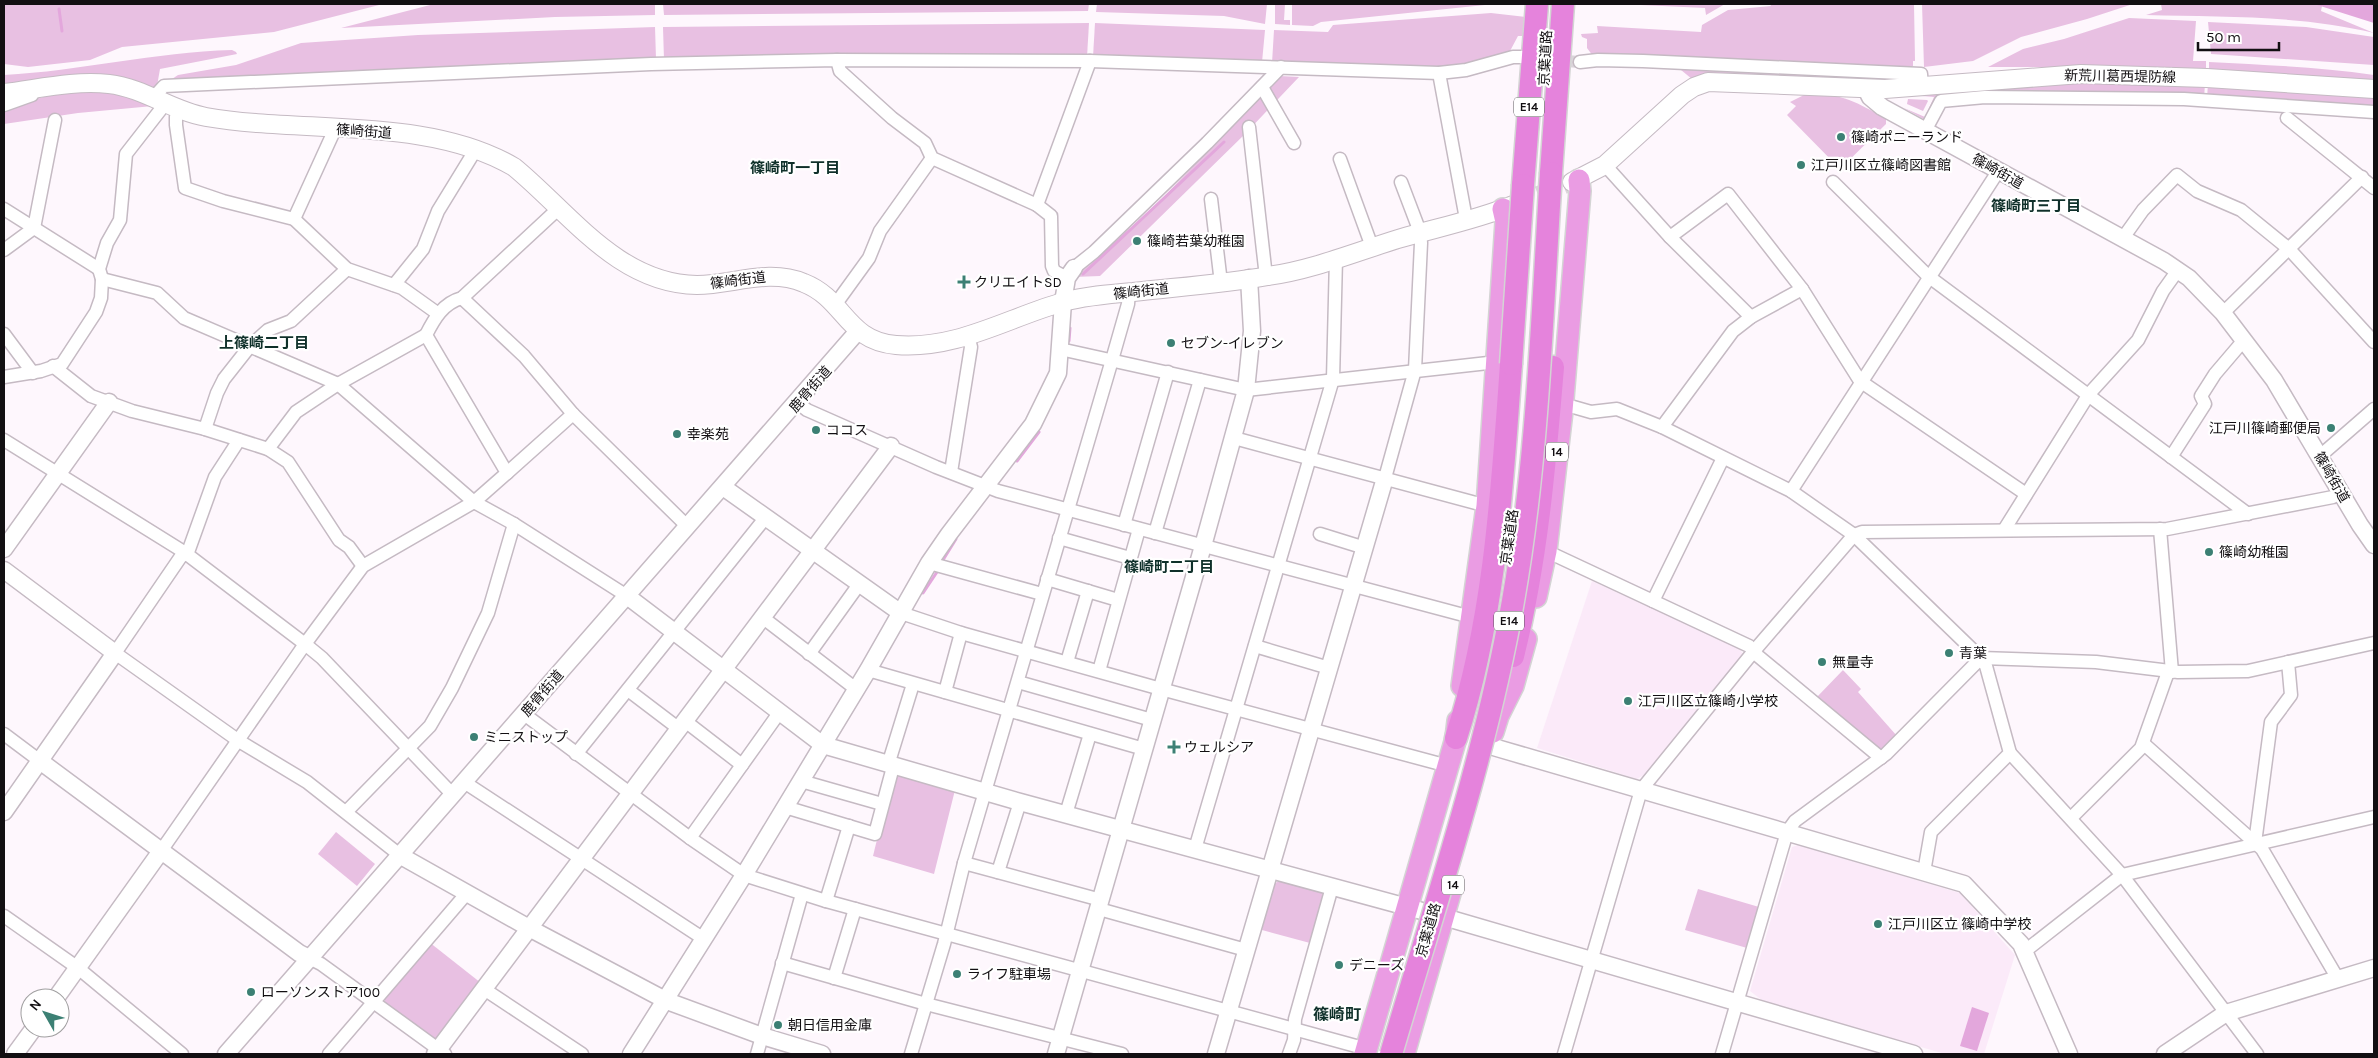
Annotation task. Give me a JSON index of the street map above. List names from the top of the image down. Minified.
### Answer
{"streets":{"highway":["京葉道路","E14","14"],"main road":["新荒川葛西堤防線","篠崎街道"],"street":["鹿骨街道"]},"crossings":[["京葉道路","E14"],["京葉道路","篠崎街道"],["新荒川葛西堤防線","篠崎街道"],["篠崎街道","鹿骨街道"]],"districts":["篠崎町一丁目","篠崎町三丁目","上篠崎二丁目","篠崎町二丁目","篠崎町"],"places":{"other":["篠崎ポニーランド","江戸川区立篠崎図書館","篠崎若葉幼稚園","セブン-イレブン","江戸川篠崎郵便局","ココス","幸楽苑","篠崎幼稚園","青葉","無量寺","江戸川区立篠崎小学校","ミニストップ","江戸川区立 篠崎中学校","デニーズ","ライフ駐車場","ローソンストア100","朝日信用金庫"],"health":["クリエイトSD","ウェルシア"]},"scale_bar":"50 m","north":"top left"}
